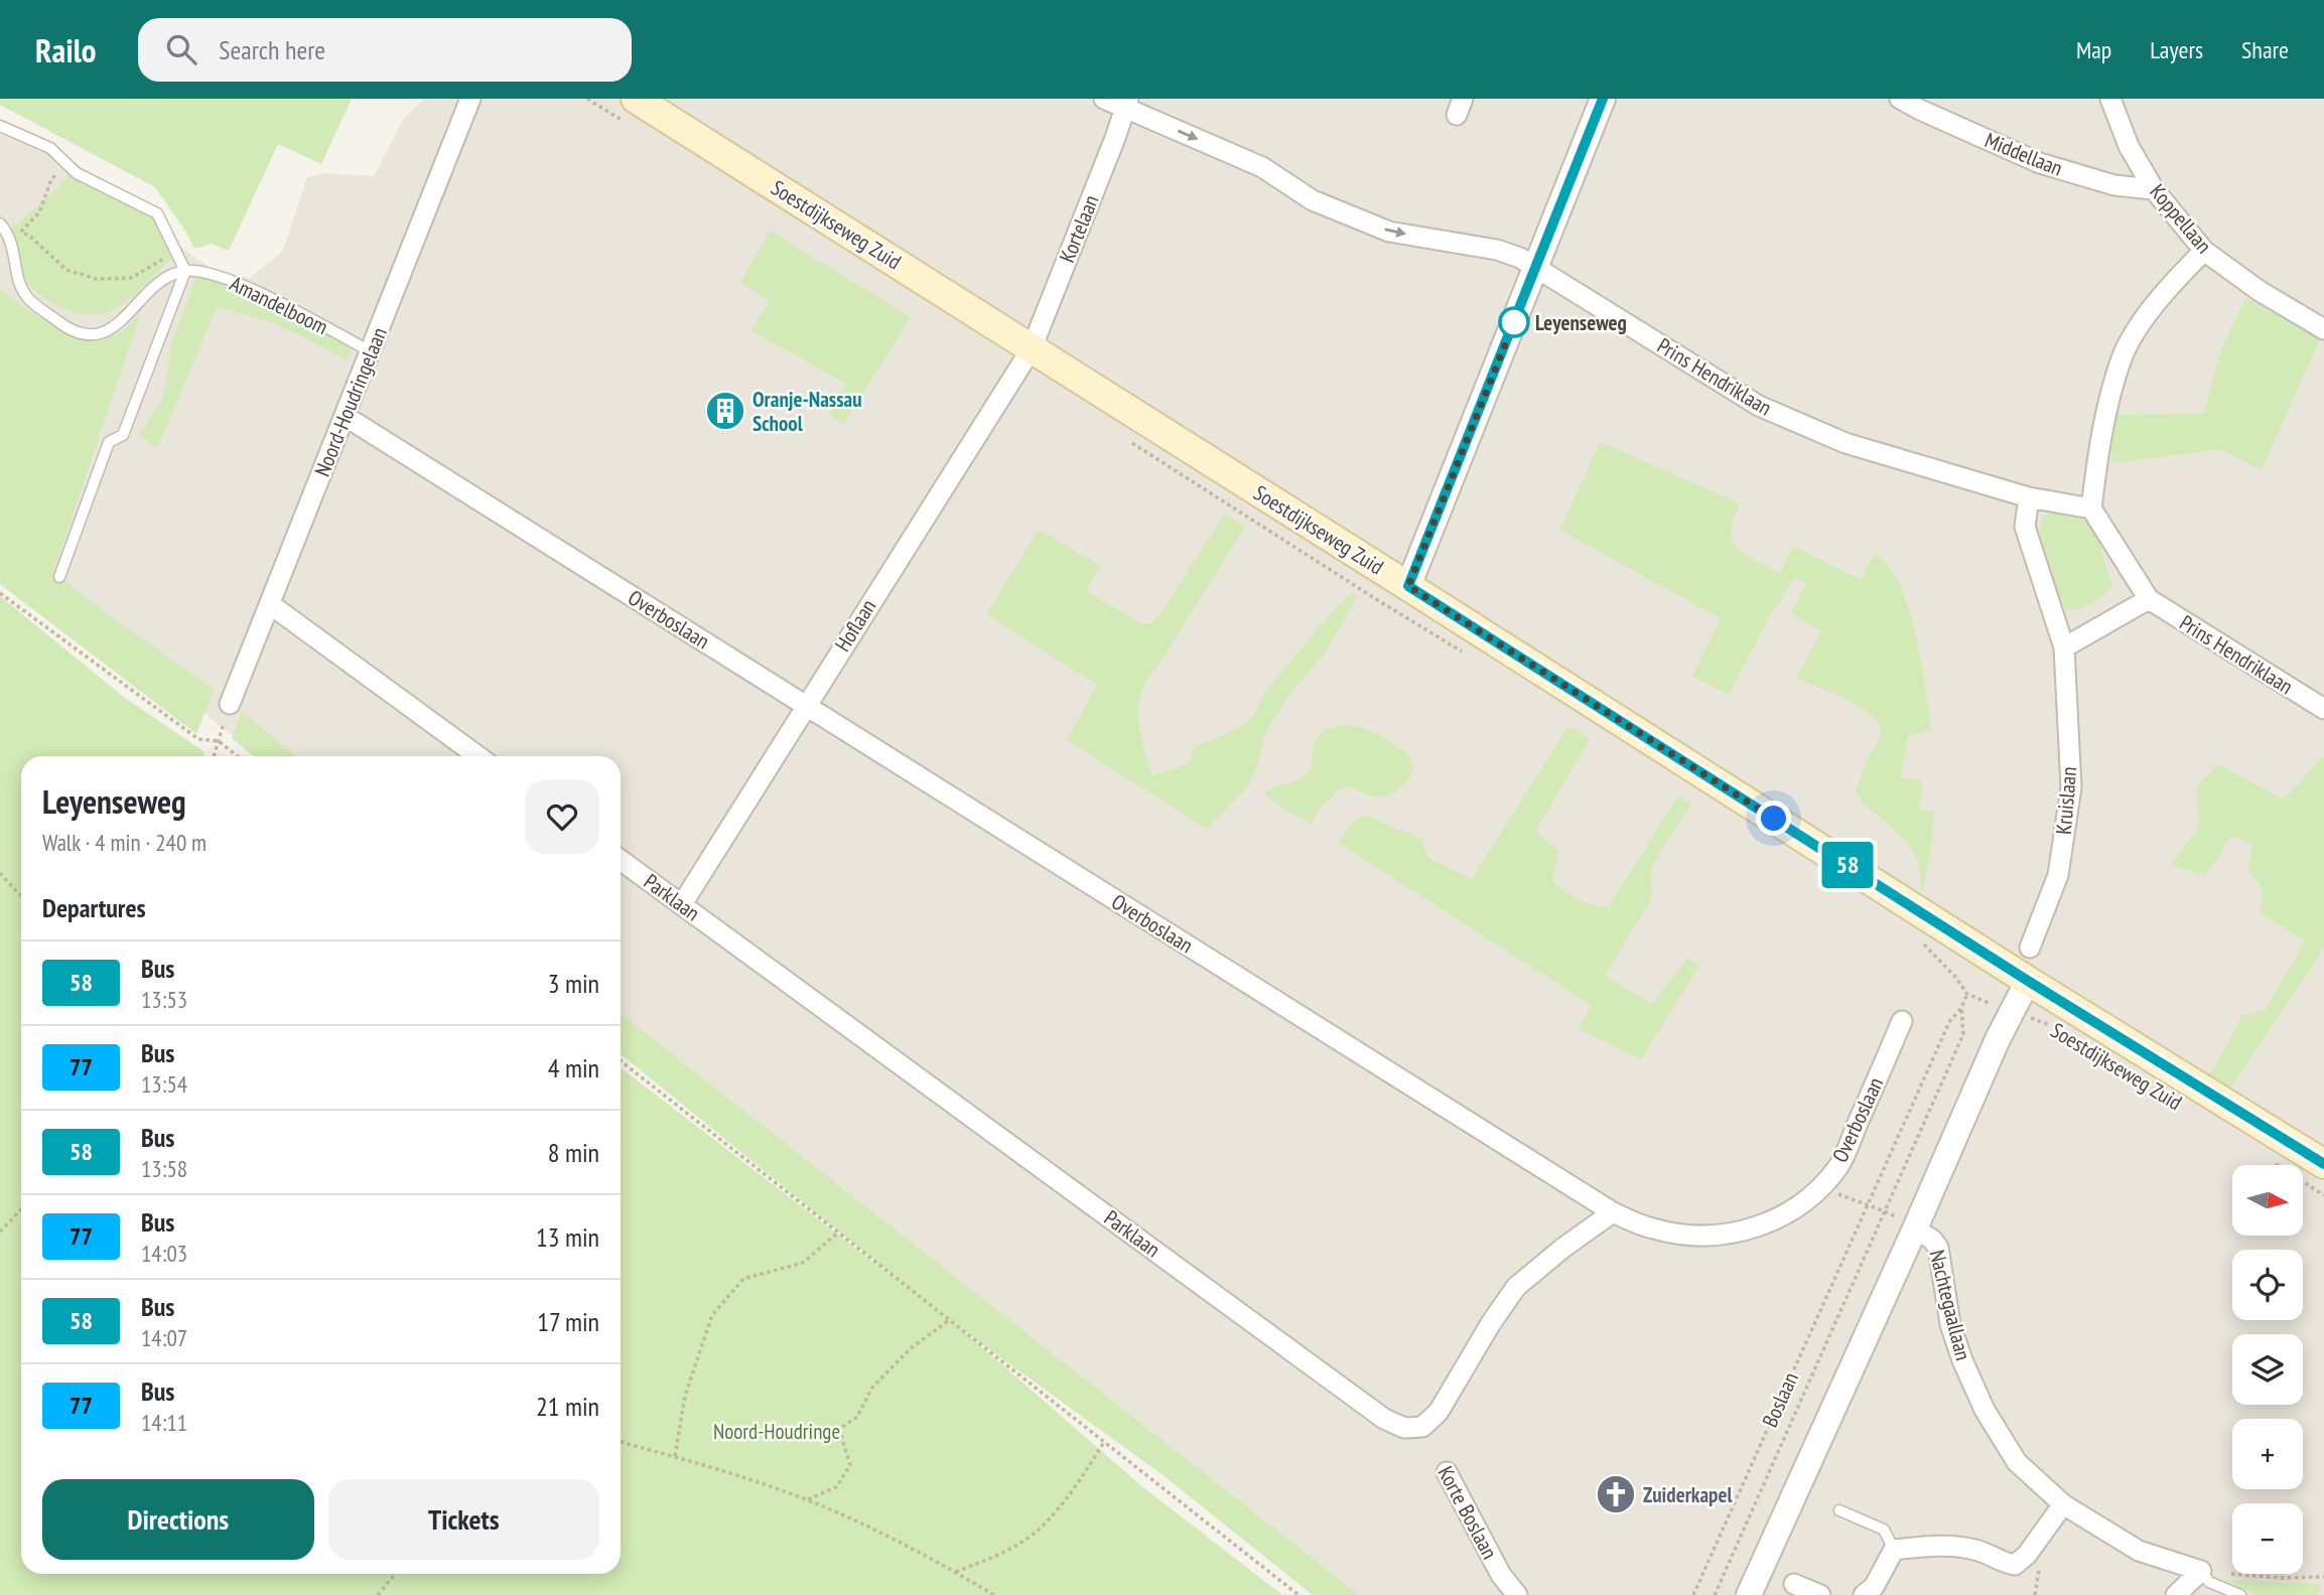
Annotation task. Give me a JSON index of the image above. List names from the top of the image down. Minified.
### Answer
{"streets":{"main road":["Soestdijkseweg Zuid"],"street":["Middellaan","Koppellaan","Kortelaan","Prins Hendriklaan","Noord-Houdringelaan","Overboslaan","Hoflaan","Kruislaan","Parklaan","Nachtegaallaan","Korte Boslaan"],"lane":["Amandelboom"],"path":["Boslaan"]},"crossings":[["Middellaan","Koppellaan"],["Soestdijkseweg Zuid","Kortelaan"],["Soestdijkseweg Zuid","Hoflaan"],["Soestdijkseweg Zuid","Boslaan"],["Kortelaan","Prins Hendriklaan"],["Kortelaan","Hoflaan"],["Amandelboom","Noord-Houdringelaan"],["Prins Hendriklaan","Kruislaan"],["Noord-Houdringelaan","Overboslaan"],["Overboslaan","Hoflaan"],["Overboslaan","Parklaan"],["Hoflaan","Parklaan"]],"one_way":["Prins Hendriklaan"],"parks":["Noord-Houdringe"],"places":{"other":["Leyenseweg"],"building":["Oranje-Nassau School"],"church":["Zuiderkapel"]},"lines":["bus line 58"],"north":"right","page":{"header":"Railo","search":"Search here","nav":["Map","Layers","Share"],"on_map":"58","heading":[["Leyenseweg","Walk · 4 min · 240 m"],"Departures"],"list":[{"mark":"58","name":"Bus","note":"13:53","value":"3 min"},{"mark":"77","name":"Bus","note":"13:54","value":"4 min"},{"mark":"58","name":"Bus","note":"13:58","value":"8 min"},{"mark":"77","name":"Bus","note":"14:03","value":"13 min"},{"mark":"58","name":"Bus","note":"14:07","value":"17 min"},{"mark":"77","name":"Bus","note":"14:11","value":"21 min"}],"map_buttons":["+","−"],"buttons":["Directions","Tickets"]}}
